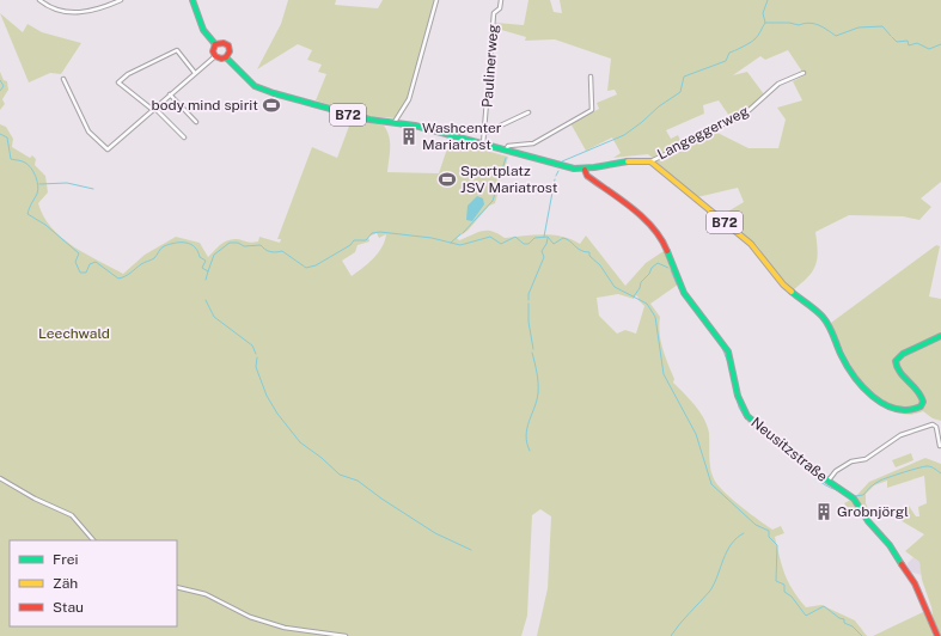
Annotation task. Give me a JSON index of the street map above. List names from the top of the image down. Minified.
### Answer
{"streets":{"main road":["B72","Neusitzstraße"],"street":["Paulinerweg","Langeggerweg"]},"crossings":[["Paulinerweg","B72"],["B72","Langeggerweg"],["B72","Neusitzstraße"]],"parks":["Leechwald"],"places":{"sports":["body mind spirit","Sportplatz JSV Mariatrost"],"building":["Washcenter Mariatrost","Grobnjörgl"]},"legend":["Frei","Zäh","Stau"]}
